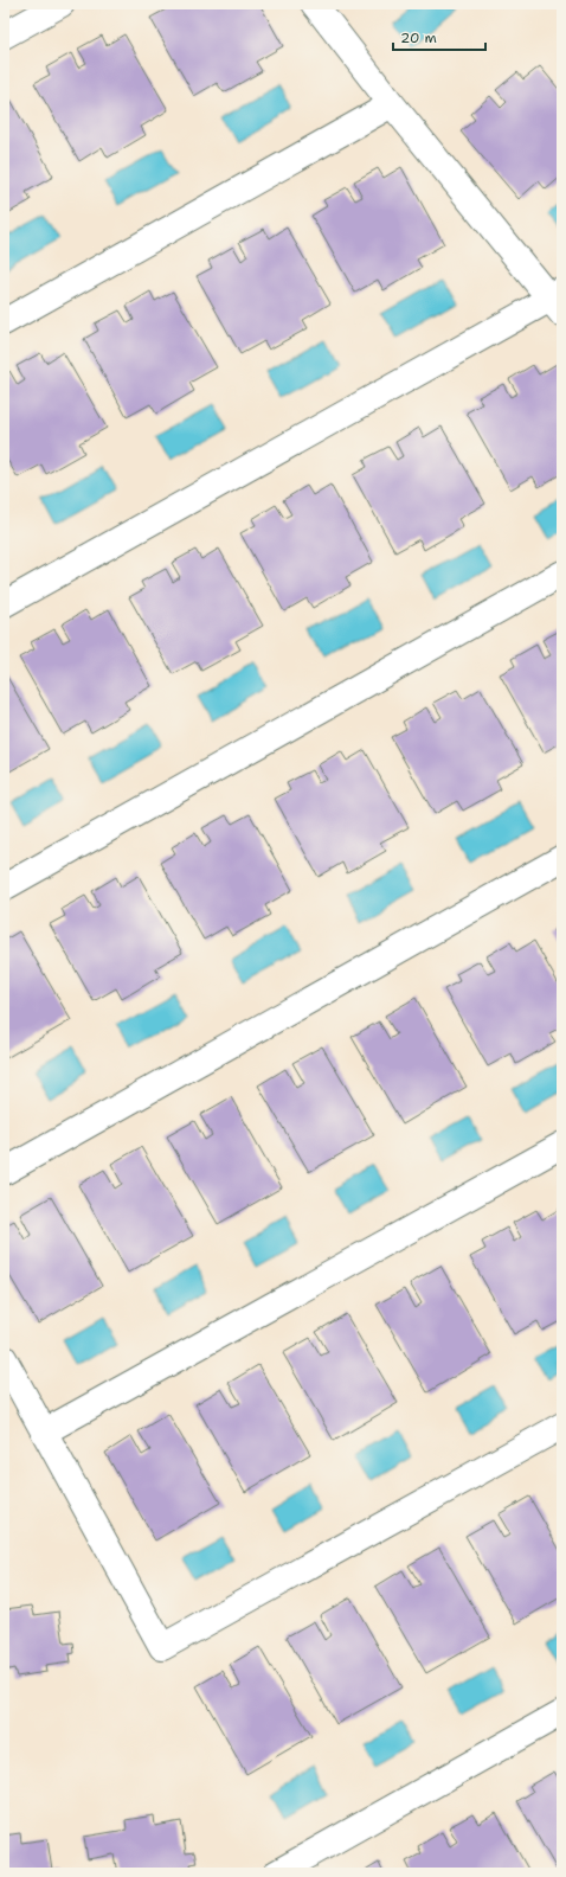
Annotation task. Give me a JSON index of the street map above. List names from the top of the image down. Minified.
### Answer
{"scale_bar":"20 m"}
